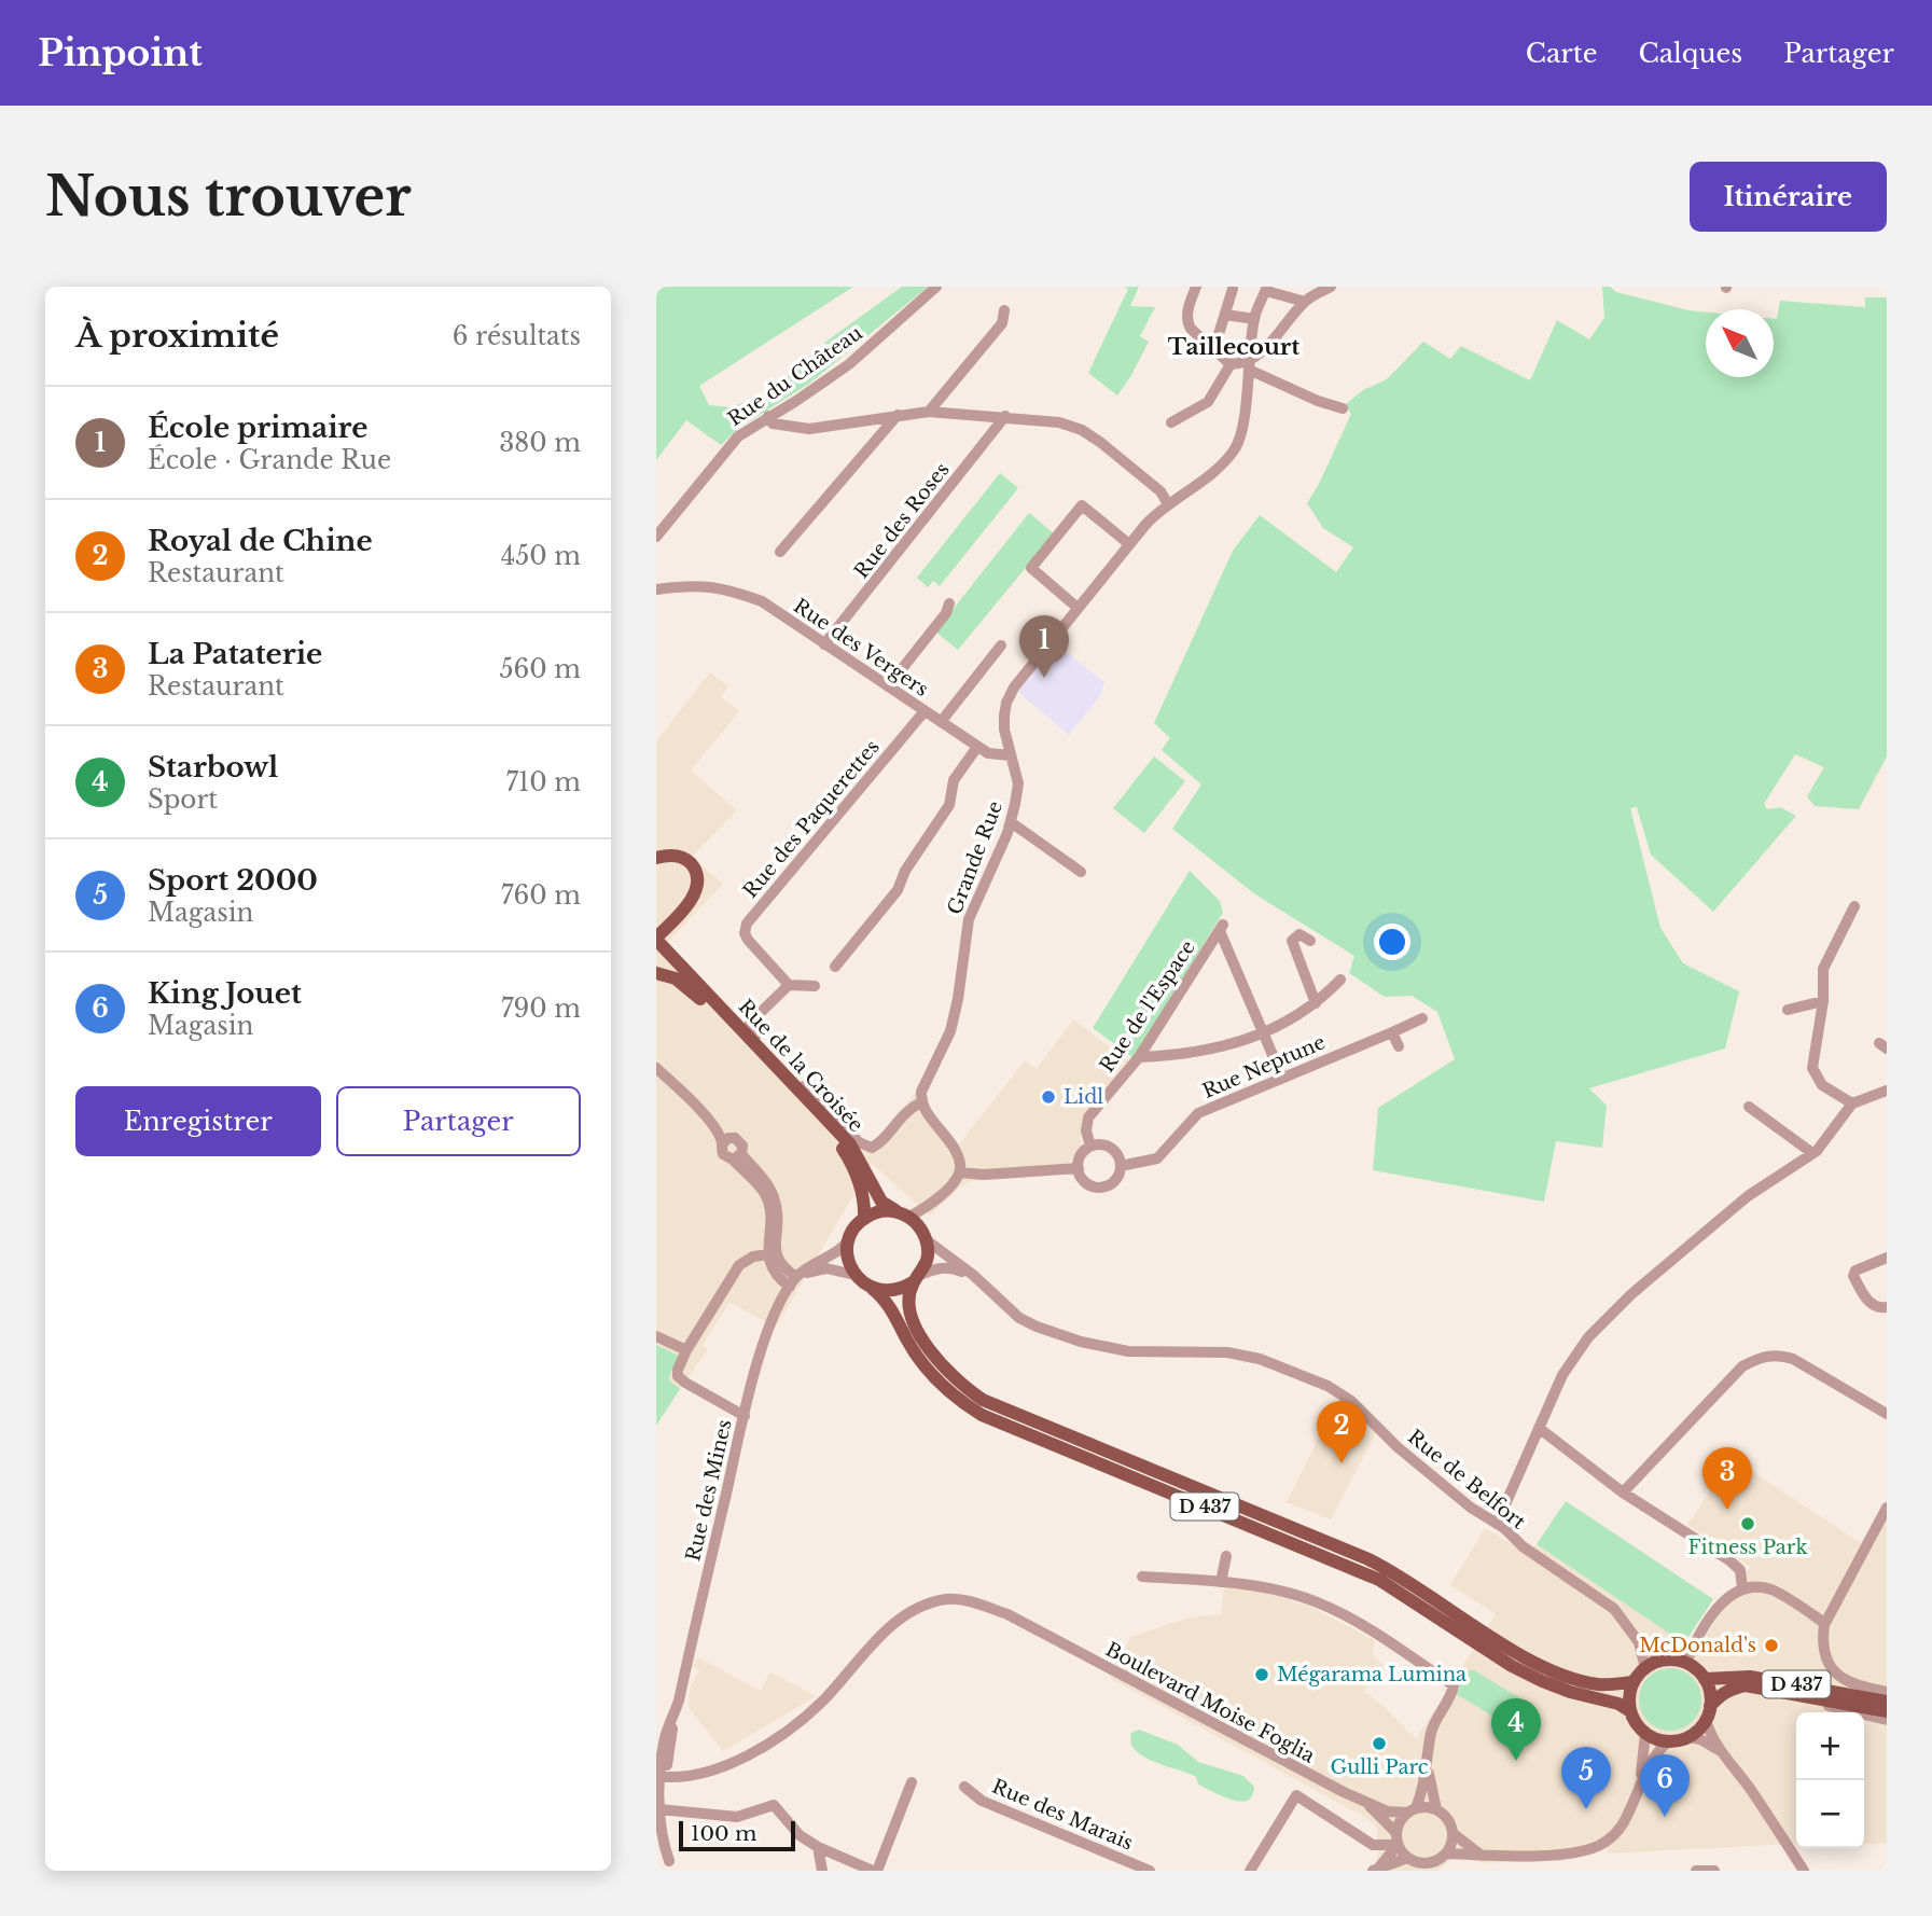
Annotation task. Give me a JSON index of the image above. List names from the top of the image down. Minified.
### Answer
{"streets":{"main road":["Rue de la Croisée","D 437"],"street":["Rue du Château","Rue des Roses","Rue des Vergers","Rue des Paquerettes","Grande Rue","Rue de l'Espace","Rue Neptune","Rue de Belfort","Rue des Mines","Boulevard Moise Foglia","Rue des Marais"]},"crossings":[["Rue des Roses","Rue des Vergers"],["Rue des Vergers","Rue des Paquerettes"],["Rue des Vergers","Grande Rue"],["Rue de l'Espace","Rue Neptune"],["Rue de la Croisée","Rue des Mines"],["Rue de la Croisée","D 437"],["Rue de Belfort","D 437"],["Rue des Mines","D 437"],["Rue des Mines","Boulevard Moise Foglia"]],"districts":["Taillecourt"],"places":["Lidl","Fitness Park","McDonald's","Mégarama Lumina","Gulli Parc"],"scale_bar":"100 m","north":"top left","page":{"header":"Pinpoint","nav":["Carte","Calques","Partager"],"buttons":["Itinéraire",["Enregistrer","Partager"]],"title":"Nous trouver","heading":["À proximité","6 résultats"],"list":[{"mark":"1","name":"École primaire","note":"École · Grande Rue","value":"380 m"},{"mark":"2","name":"Royal de Chine","note":"Restaurant","value":"450 m"},{"mark":"3","name":"La Pataterie","note":"Restaurant","value":"560 m"},{"mark":"4","name":"Starbowl","note":"Sport","value":"710 m"},{"mark":"5","name":"Sport 2000","note":"Magasin","value":"760 m"},{"mark":"6","name":"King Jouet","note":"Magasin","value":"790 m"}],"pins":["1","2","3","4","5","6"],"map_buttons":["+","−"],"scale":"100 m"}}
